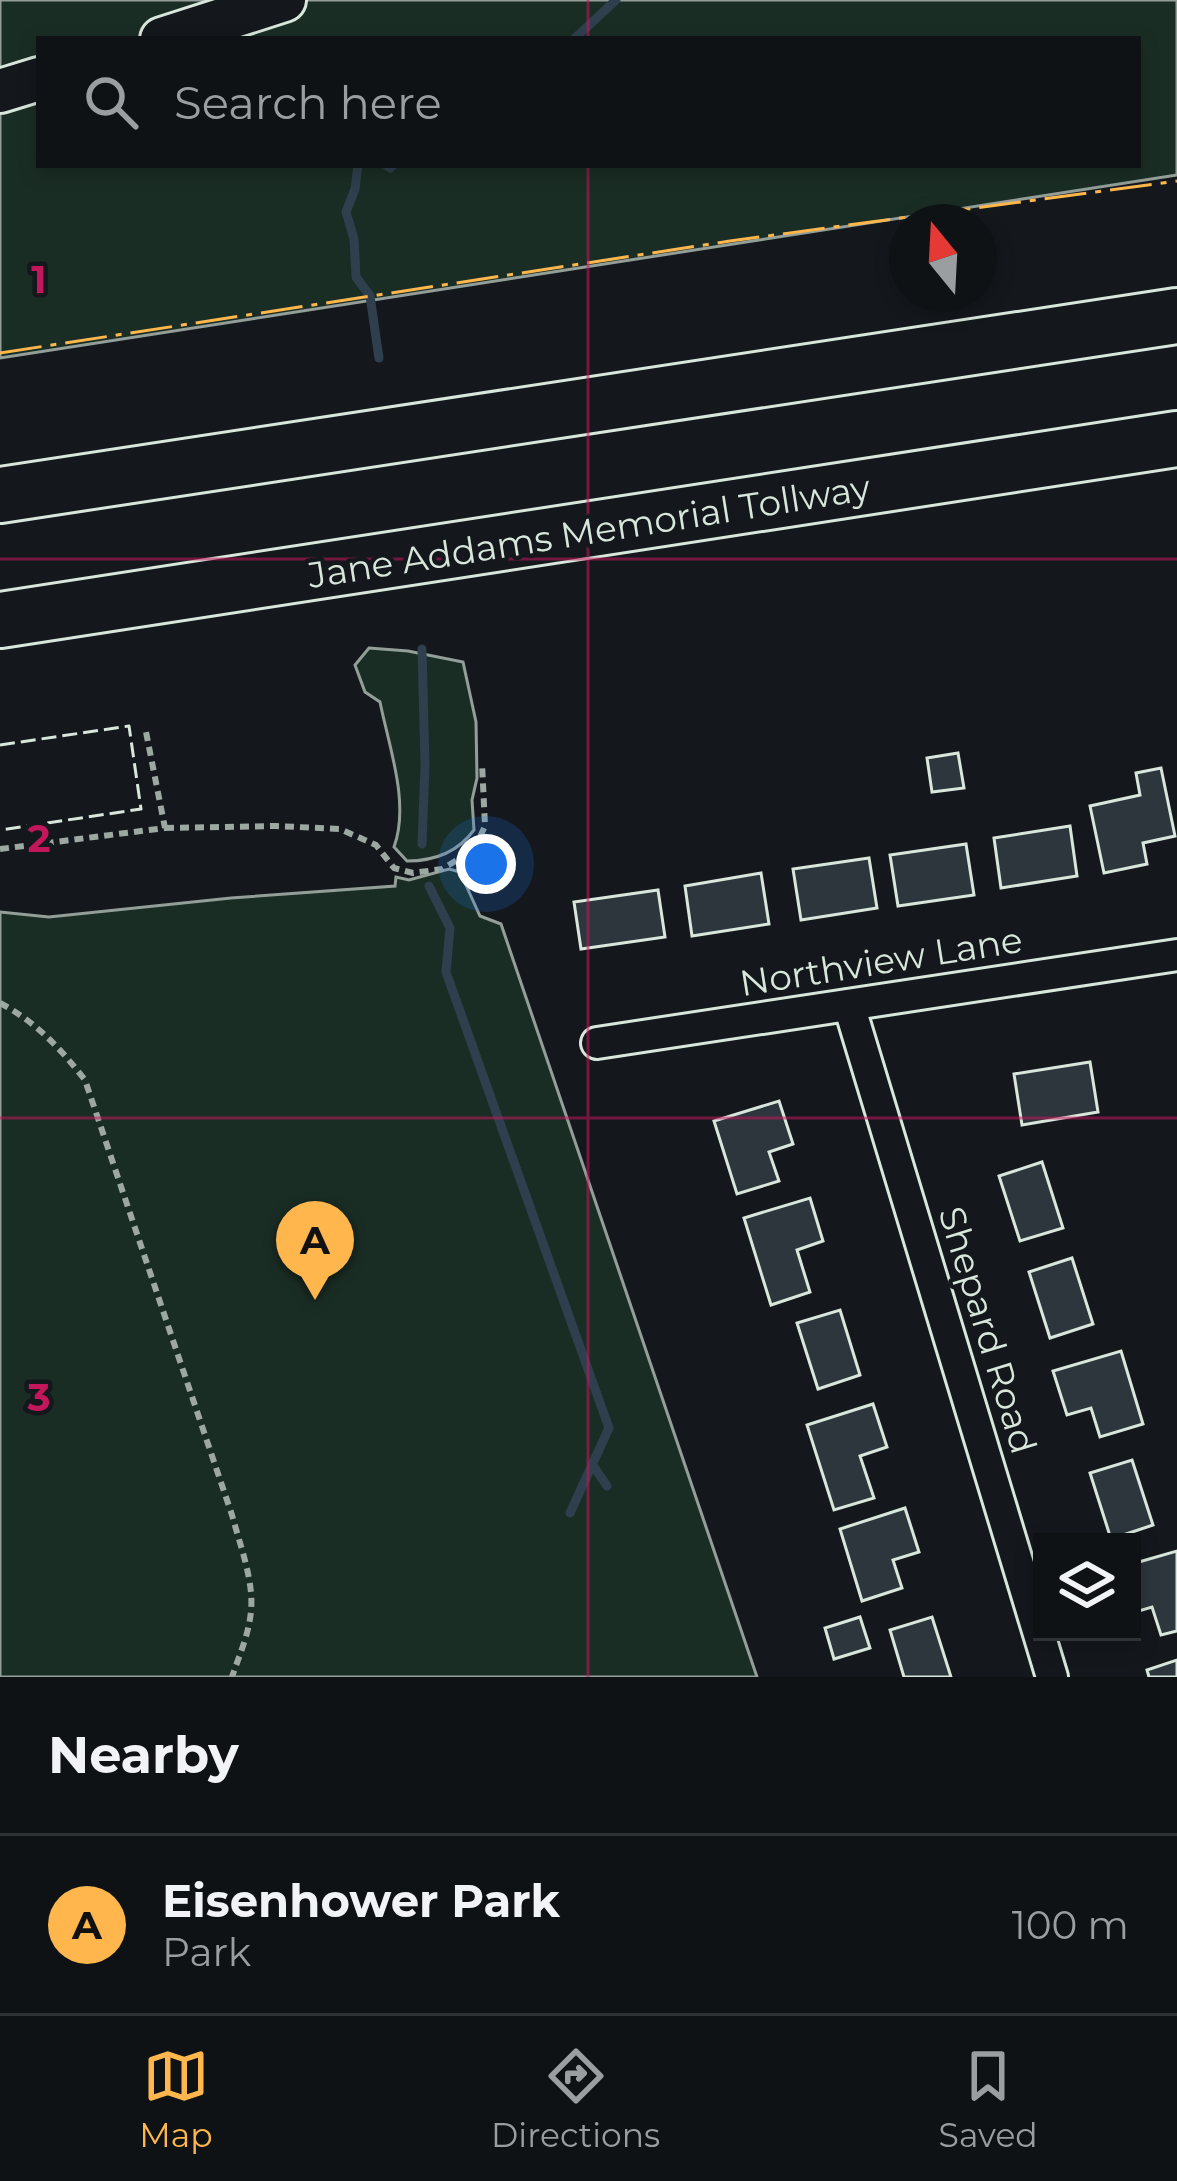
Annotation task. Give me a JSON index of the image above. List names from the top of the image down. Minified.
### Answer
{"streets":{"highway":["Jane Addams Memorial Tollway"],"street":["Northview Lane","Shepard Road"]},"crossings":[["Northview Lane","Shepard Road"]],"north":"top","page":{"search":"Search here","pins":"A","heading":"Nearby","list":[{"mark":"A","name":"Eisenhower Park","note":"Park","value":"100 m"}],"nav":["Map","Directions","Saved"]},"grid":{"rows":["1","2","3"]}}
